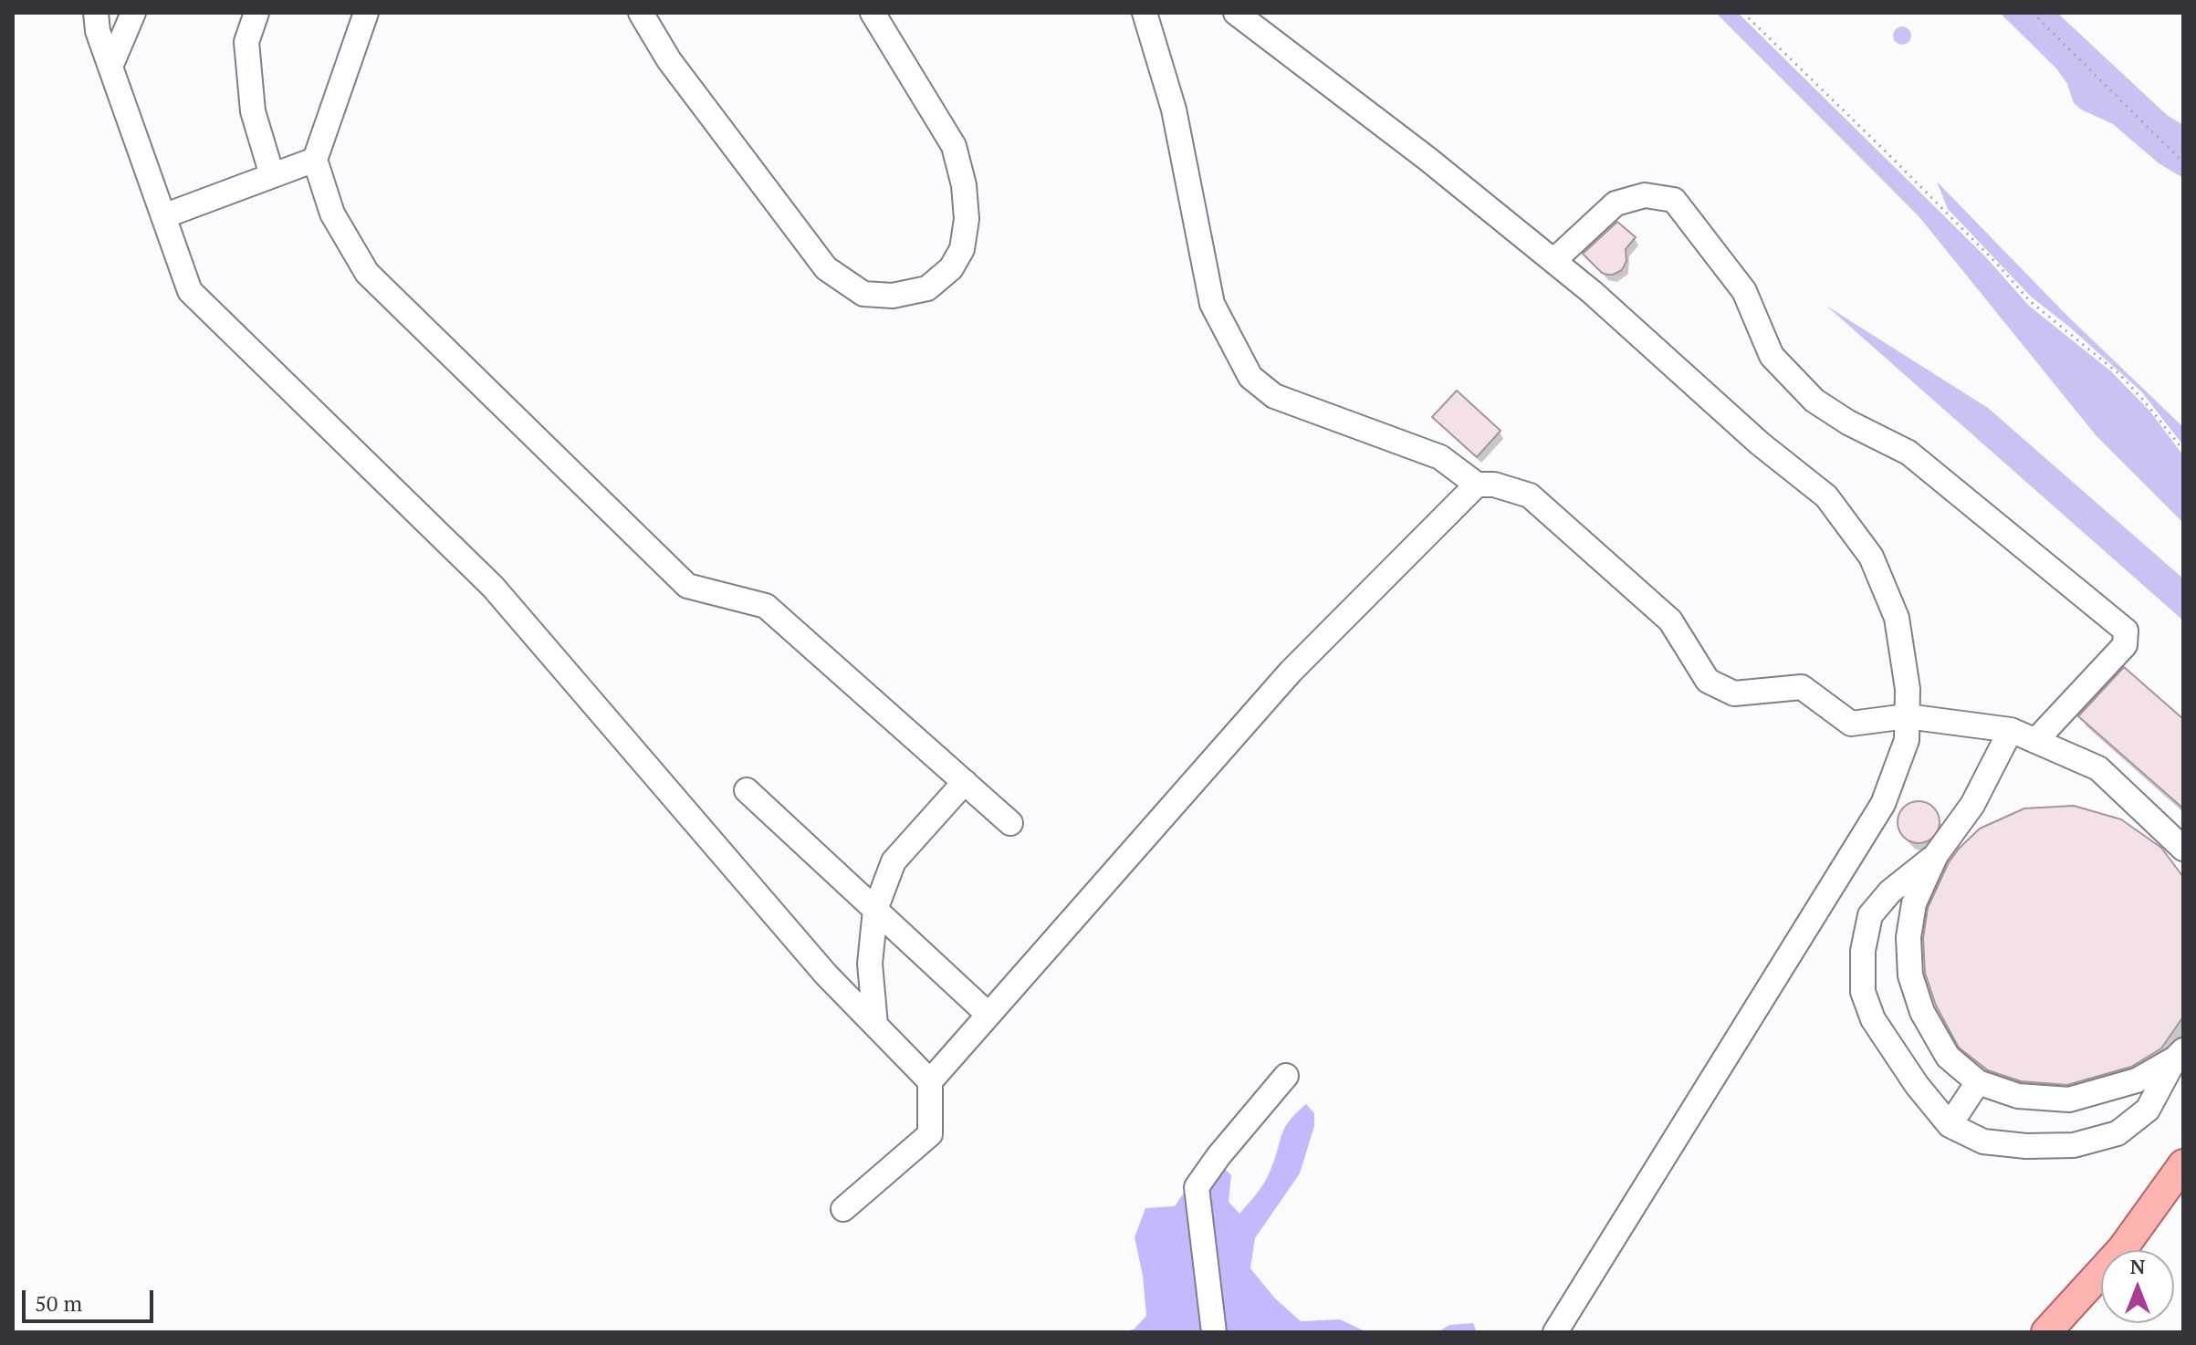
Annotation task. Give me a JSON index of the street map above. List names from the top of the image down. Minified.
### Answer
{"scale_bar":"50 m","north":"top"}
